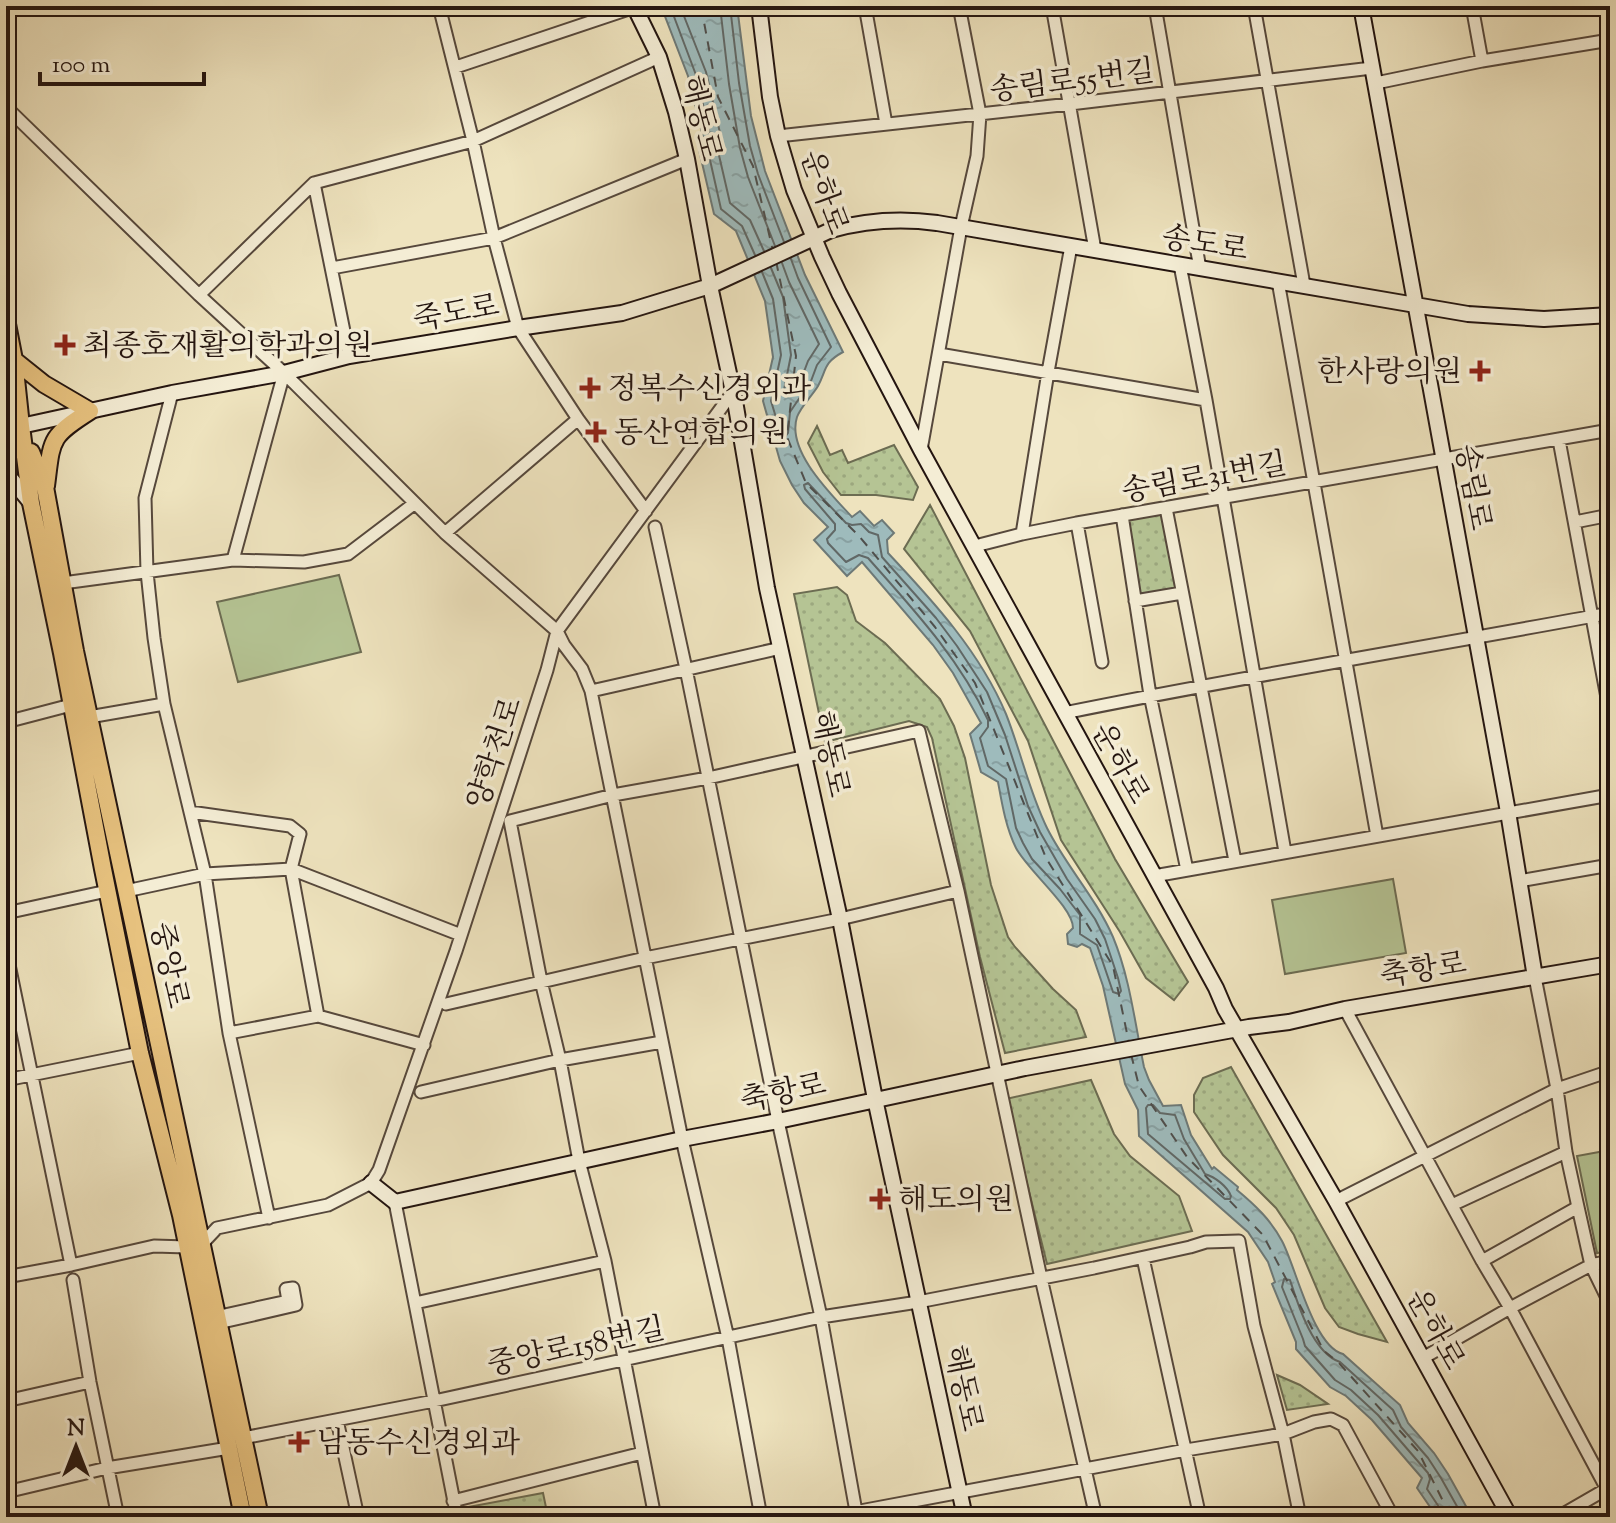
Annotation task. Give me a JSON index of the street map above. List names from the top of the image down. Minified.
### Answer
{"streets":{"main road":["중앙로"],"street":["송림로55번길","해동로","운하로","송도로","죽도로","송림로31번길","송림로","양학천로","축항로","중앙로158번길"]},"crossings":[["송림로55번길","운하로"],["송림로55번길","송림로"],["해동로","송도로"],["해동로","죽도로"],["해동로","양학천로"],["해동로","축항로"],["해동로","중앙로158번길"],["운하로","송도로"],["운하로","송림로31번길"],["운하로","축항로"],["송도로","죽도로"],["송도로","송림로"],["죽도로","중앙로"],["송림로31번길","송림로"],["송림로","축항로"],["중앙로","중앙로158번길"]],"places":{"health":["최종호재활의학과의원","한사랑의원","정복수신경외과","동산연합의원","해도의원","남동수신경외과"]},"scale_bar":"100 m","north":"top"}
